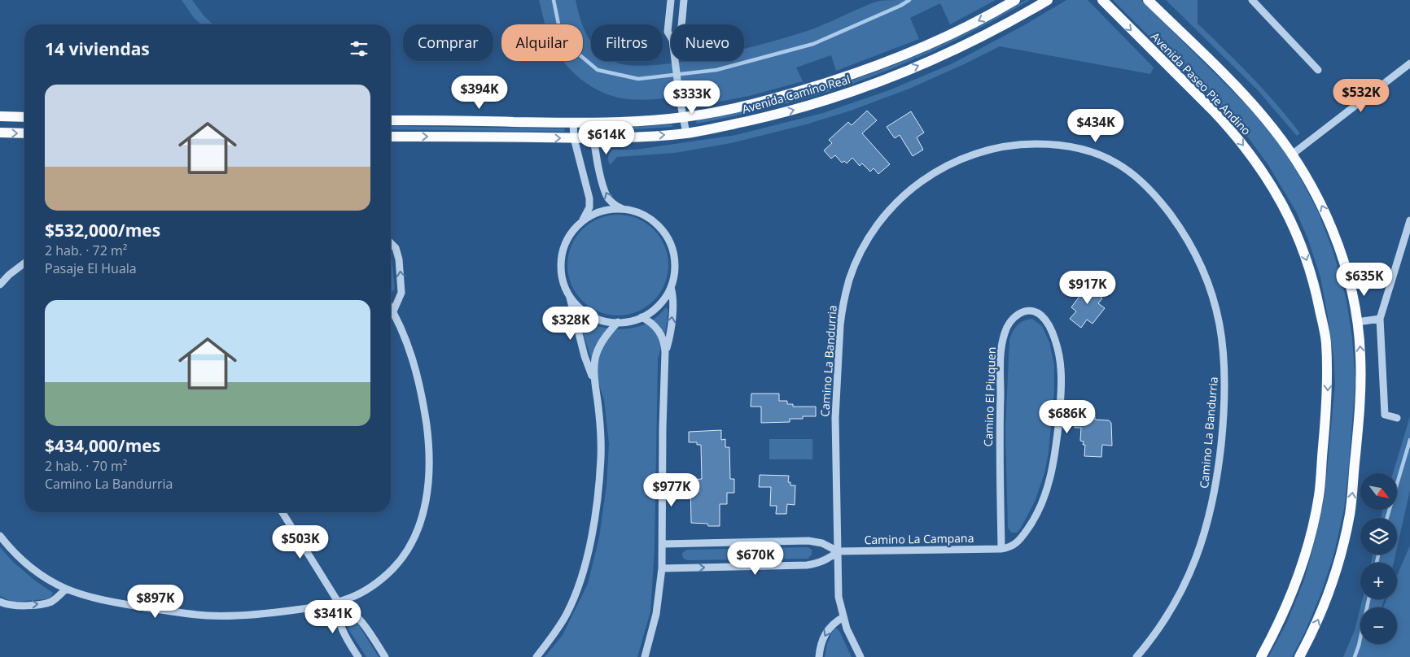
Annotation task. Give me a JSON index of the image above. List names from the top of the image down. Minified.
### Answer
{"streets":{"main road":["Avenida Paseo Pie Andino","Avenida Camino Real"],"street":["Camino La Bandurria","Camino El Piuquen","Camino La Campana"]},"crossings":[["Camino La Bandurria","Camino La Campana"],["Camino El Piuquen","Camino La Campana"]],"north":"bottom right","page":{"chip":["Comprar","Alquilar","Filtros","Nuevo"],"heading":"14 viviendas","list":[{"name":"$532,000/mes","note":"2 hab. · 72 m² · Pasaje El Huala"},{"name":"$434,000/mes","note":"2 hab. · 70 m² · Camino La Bandurria"}],"price":["$394K","$532K","$333K","$434K","$614K","$635K","$917K","$328K","$686K","$977K","$503K","$670K","$897K","$341K"],"map_buttons":["+","−"]}}
